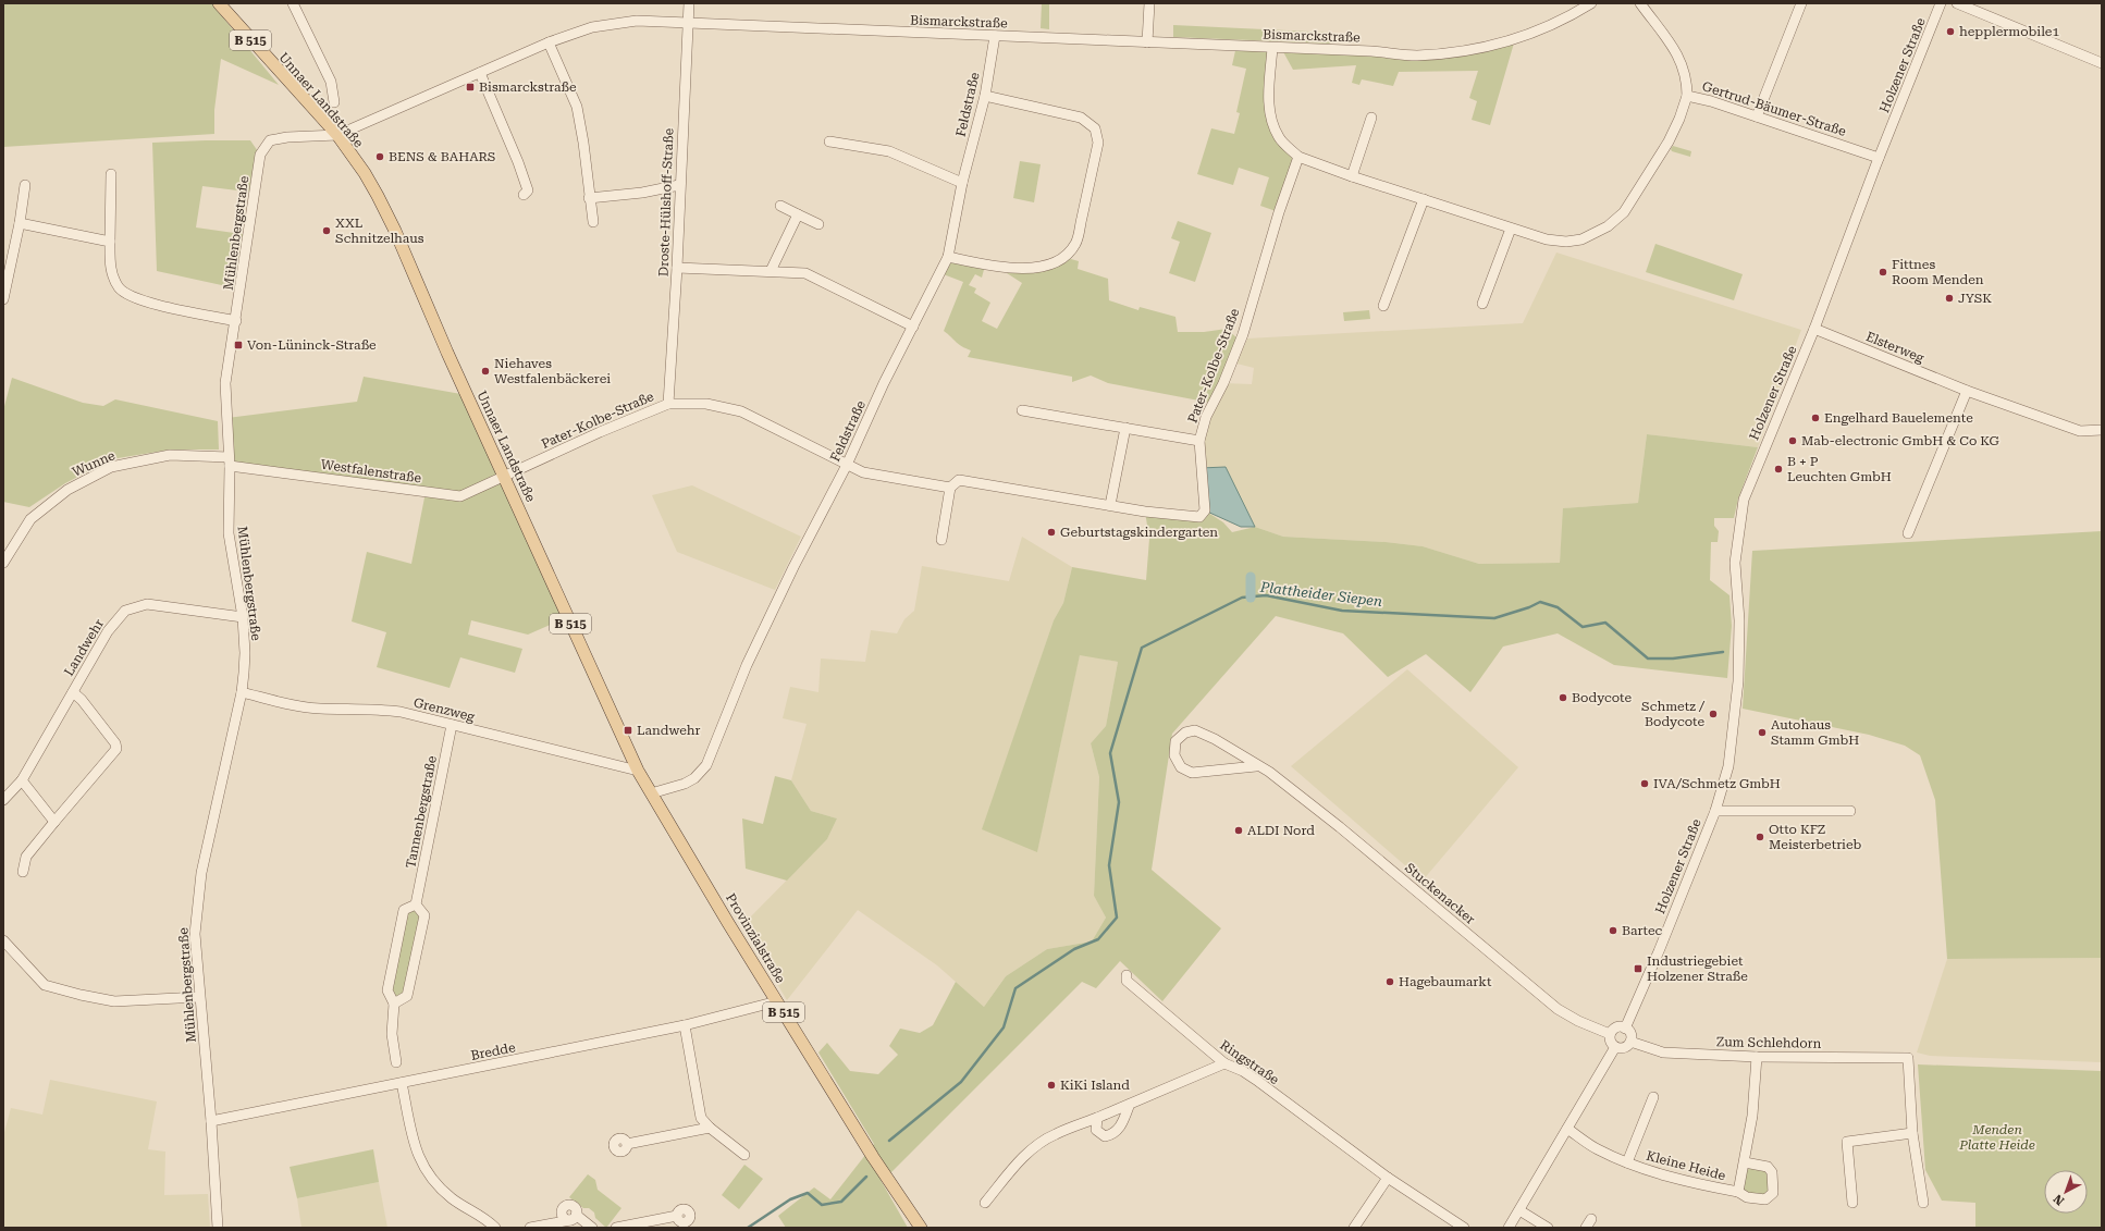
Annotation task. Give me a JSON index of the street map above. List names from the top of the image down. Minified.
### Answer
{"streets":{"main road":["B 515","Unnaer Landstraße","Provinzialstraße"],"street":["Bismarckstraße","Holzener Straße","Feldstraße","Gertrud-Bäumer-Straße","Droste-Hülshoff-Straße","Mühlenbergstraße","Elsterweg","Pater-Kolbe-Straße","Wunne","Westfalenstraße","Landwehr","Grenzweg","Tannenbergstraße","Stuckenacker","Zum Schlehdorn","Bredde","Ringstraße","Kleine Heide"]},"crossings":[["Bismarckstraße","Unnaer Landstraße"],["Bismarckstraße","Feldstraße"],["Bismarckstraße","Droste-Hülshoff-Straße"],["Bismarckstraße","Mühlenbergstraße"],["Holzener Straße","Gertrud-Bäumer-Straße"],["Holzener Straße","Elsterweg"],["Holzener Straße","Stuckenacker"],["Holzener Straße","Zum Schlehdorn"],["Unnaer Landstraße","Feldstraße"],["Unnaer Landstraße","Mühlenbergstraße"],["Unnaer Landstraße","Pater-Kolbe-Straße"],["Unnaer Landstraße","Westfalenstraße"],["Unnaer Landstraße","Grenzweg"],["Unnaer Landstraße","Provinzialstraße"],["Feldstraße","Pater-Kolbe-Straße"],["Feldstraße","Provinzialstraße"],["Droste-Hülshoff-Straße","Pater-Kolbe-Straße"],["Mühlenbergstraße","Wunne"],["Mühlenbergstraße","Westfalenstraße"],["Mühlenbergstraße","Landwehr"],["Mühlenbergstraße","Grenzweg"],["Mühlenbergstraße","Bredde"],["Pater-Kolbe-Straße","Westfalenstraße"],["Wunne","Westfalenstraße"],["Grenzweg","Tannenbergstraße"],["Stuckenacker","Zum Schlehdorn"],["Provinzialstraße","Bredde"],["Zum Schlehdorn","Kleine Heide"]],"water":["Plattheider Siepen"],"parks":["Menden Platte Heide"],"places":{"other":["hepplermobile1","BENS & BAHARS","XXL Schnitzelhaus","Fittnes Room Menden","JYSK","Niehaves Westfalenbäckerei","Engelhard Bauelemente","Mab-electronic GmbH & Co KG","B + P Leuchten GmbH","Geburtstagskindergarten","Bodycote","Schmetz / Bodycote","Autohaus Stamm GmbH","IVA/Schmetz GmbH","ALDI Nord","Otto KFZ Meisterbetrieb","Bartec","Hagebaumarkt","KiKi Island"],"transit":["Bismarckstraße","Von-Lüninck-Straße","Landwehr","Industriegebiet Holzener Straße"]},"north":"bottom left"}
